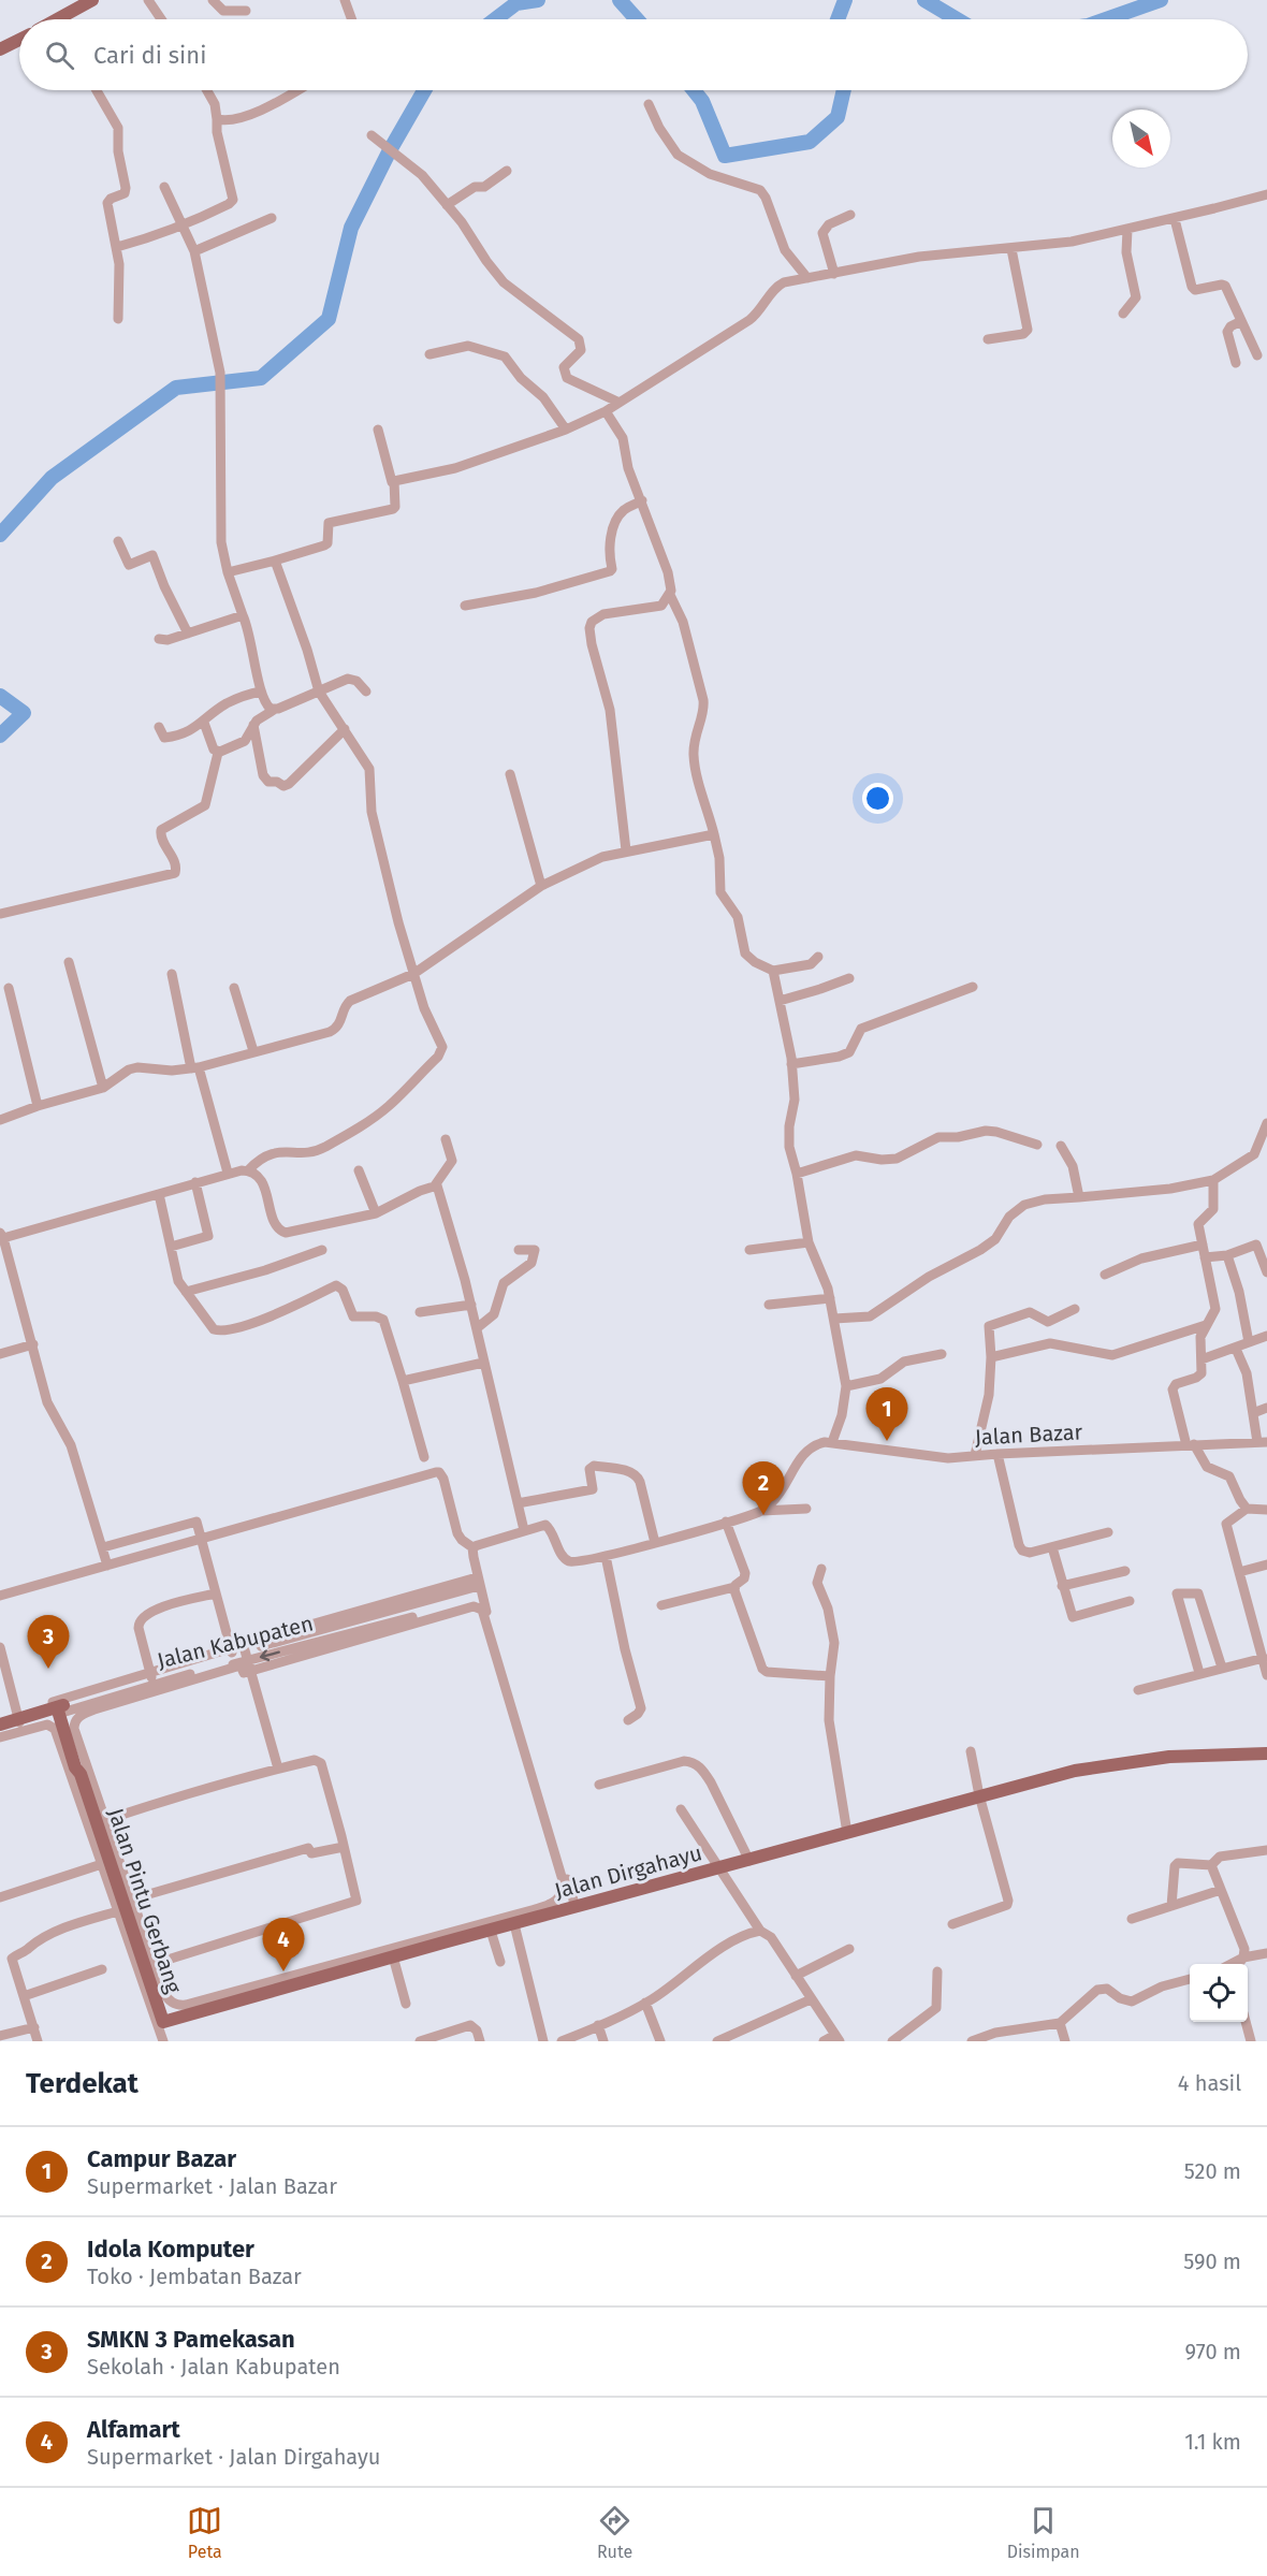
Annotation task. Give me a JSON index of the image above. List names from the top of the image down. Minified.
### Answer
{"streets":{"main road":["Jalan Kabupaten","Jalan Dirgahayu","Jalan Pintu Gerbang"],"street":["Jalan Bazar"]},"crossings":[["Jalan Kabupaten","Jalan Pintu Gerbang"],["Jalan Dirgahayu","Jalan Pintu Gerbang"]],"north":"bottom right","page":{"search":"Cari di sini","pins":["1","2","3","4"],"heading":["Terdekat","4 hasil"],"list":[{"mark":"1","name":"Campur Bazar","note":"Supermarket · Jalan Bazar","value":"520 m"},{"mark":"2","name":"Idola Komputer","note":"Toko · Jembatan Bazar","value":"590 m"},{"mark":"3","name":"SMKN 3 Pamekasan","note":"Sekolah · Jalan Kabupaten","value":"970 m"},{"mark":"4","name":"Alfamart","note":"Supermarket · Jalan Dirgahayu","value":"1.1 km"}],"nav":["Peta","Rute","Disimpan"]}}
